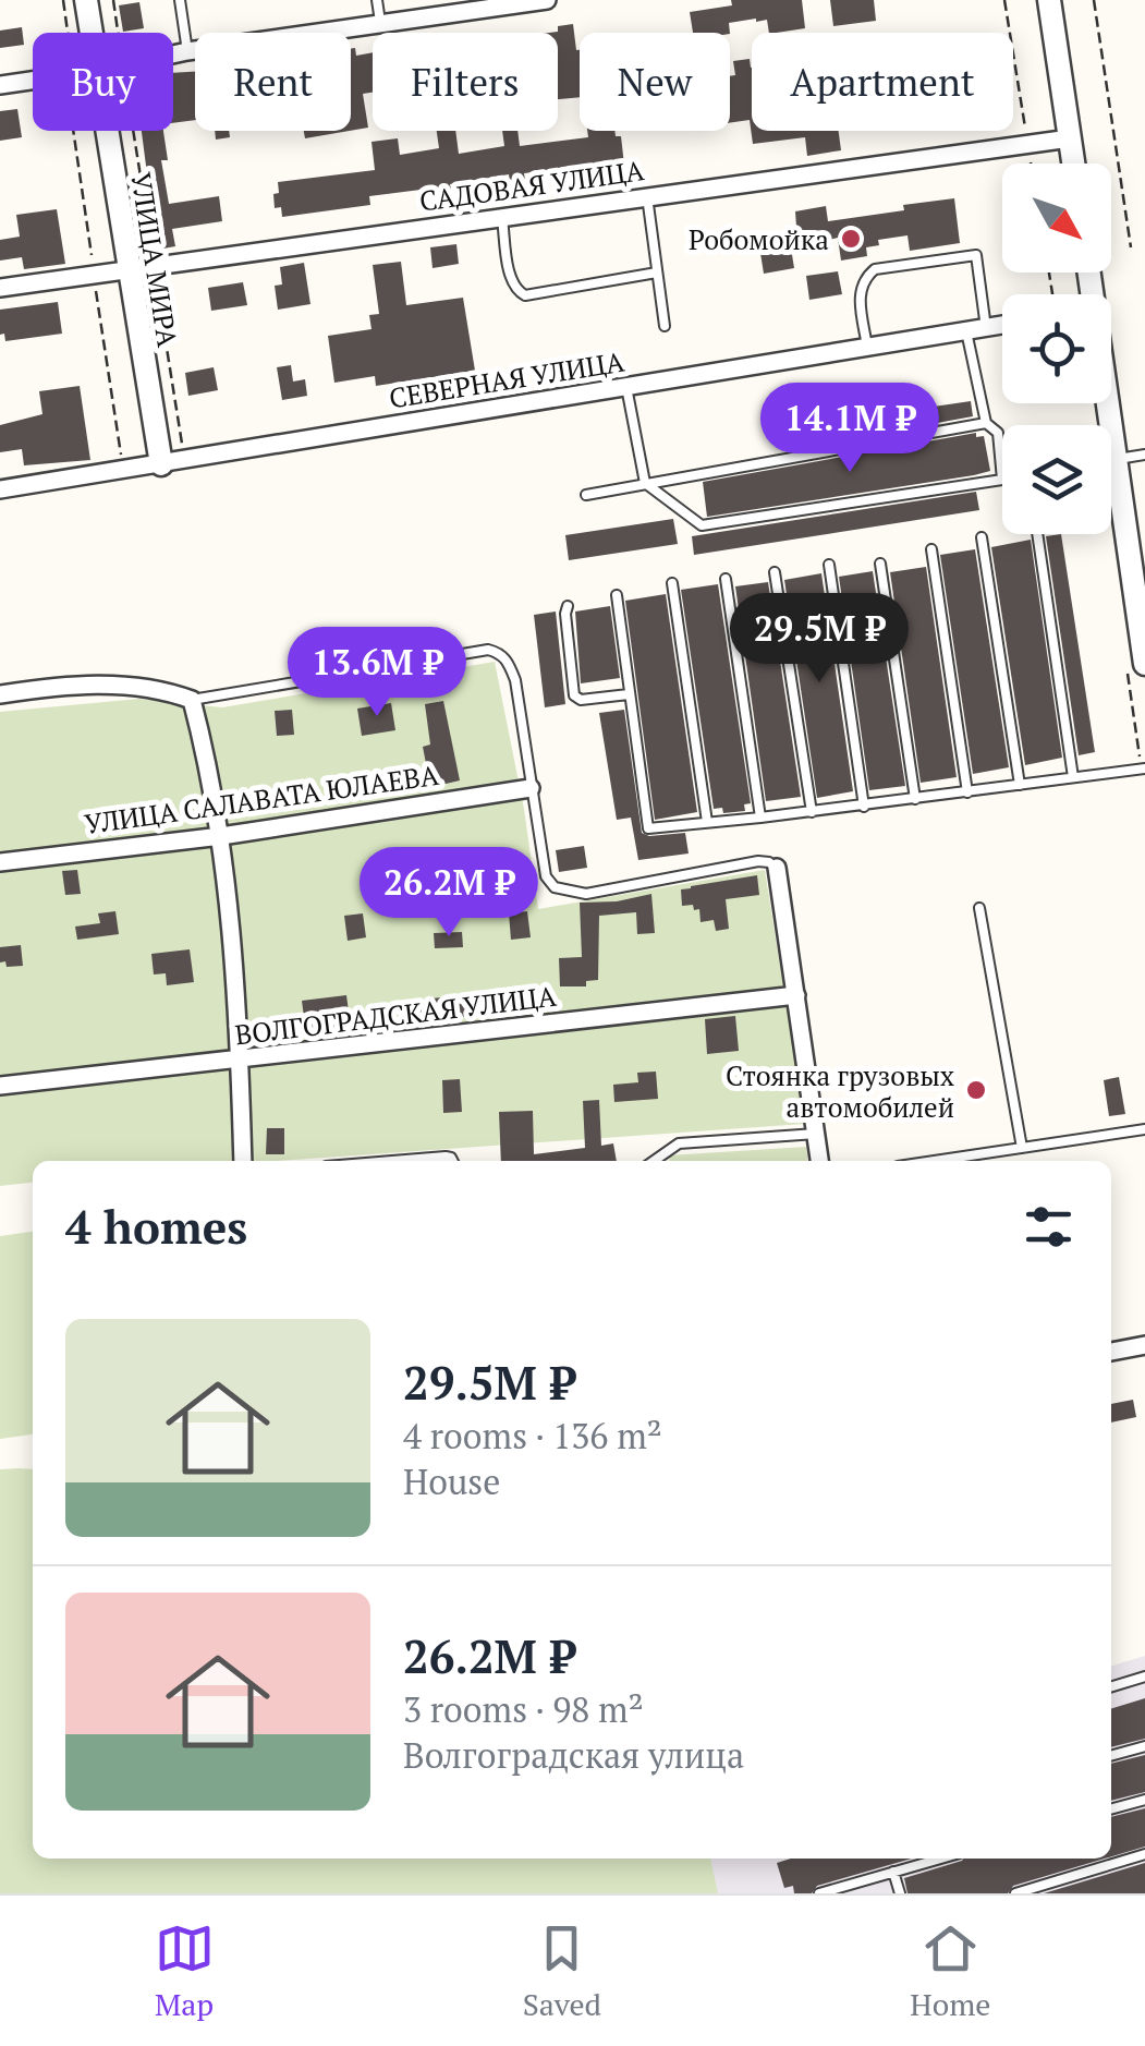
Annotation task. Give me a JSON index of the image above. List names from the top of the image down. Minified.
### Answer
{"streets":{"street":["САДОВАЯ УЛИЦА","УЛИЦА МИРА","СЕВЕРНАЯ УЛИЦА","УЛИЦА САЛАВАТА ЮЛАЕВА","ВОЛГОГРАДСКАЯ УЛИЦА"]},"crossings":[["САДОВАЯ УЛИЦА","УЛИЦА МИРА"],["УЛИЦА МИРА","СЕВЕРНАЯ УЛИЦА"]],"places":["Робомойка","Стоянка грузовых автомобилей"],"north":"bottom right","page":{"chip":["Buy","Rent","Filters","New","Apartment"],"price":["14.1M ₽","29.5M ₽","13.6M ₽","26.2M ₽"],"heading":"4 homes","list":[{"name":"29.5M ₽","note":"4 rooms · 136 m² · House"},{"name":"26.2M ₽","note":"3 rooms · 98 m² · Волгоградская улица"}],"tabs":["Map","Saved","Home"]}}
